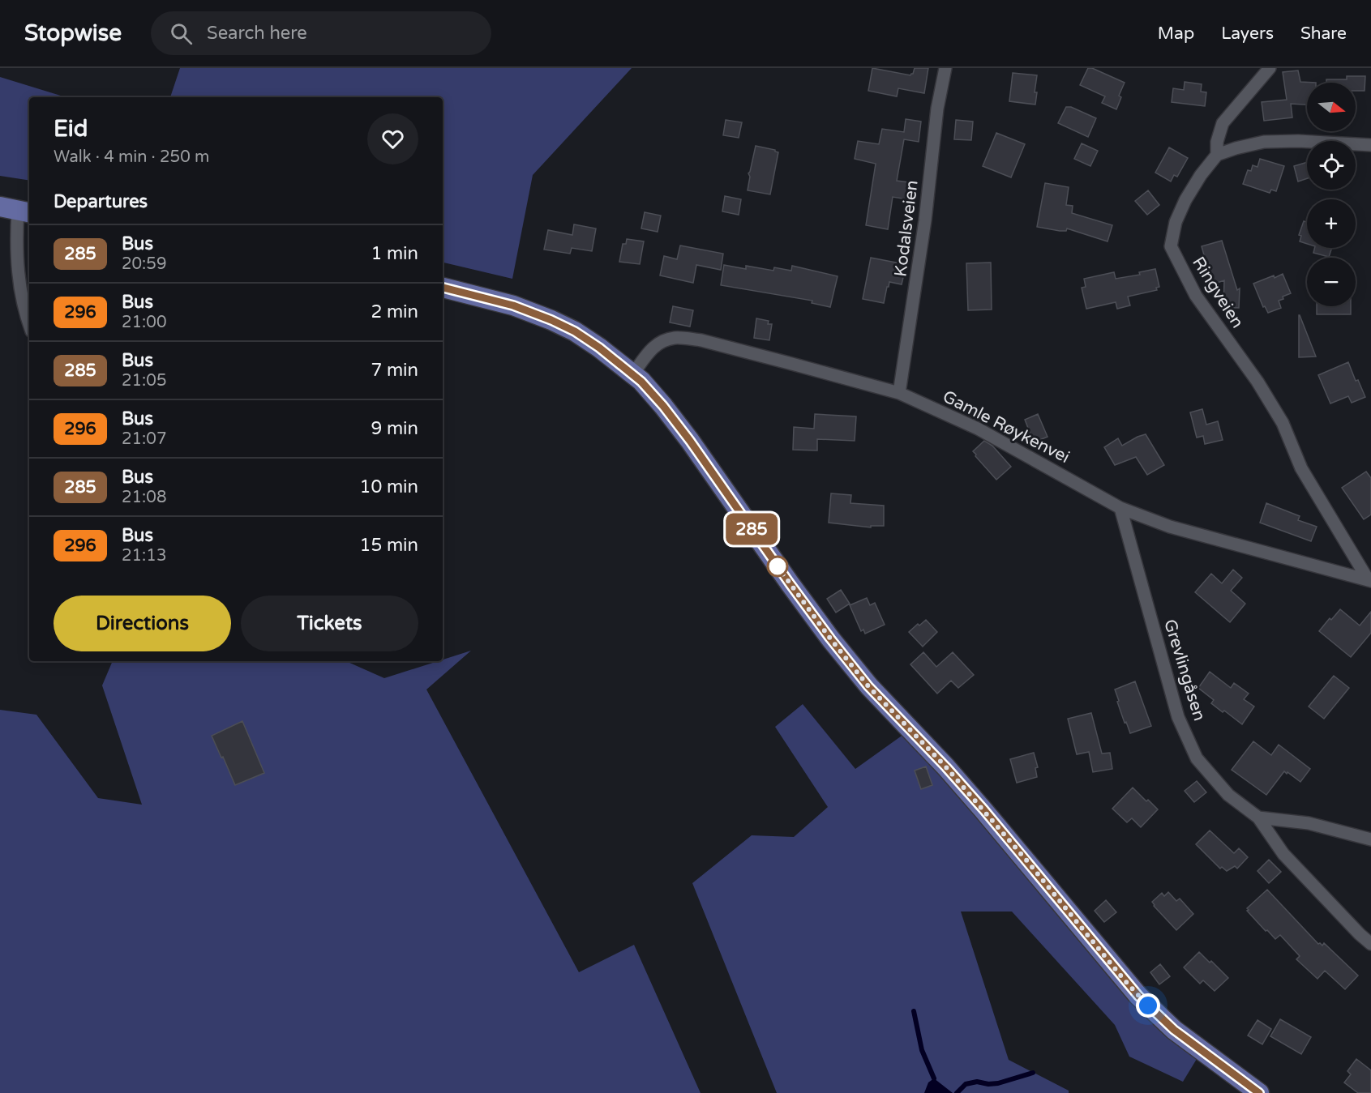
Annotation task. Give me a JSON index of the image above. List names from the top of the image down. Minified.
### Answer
{"streets":{"street":["Kodalsveien","Ringveien","Gamle Røykenvei","Grevlingåsen"]},"crossings":[["Kodalsveien","Gamle Røykenvei"],["Ringveien","Gamle Røykenvei"],["Gamle Røykenvei","Grevlingåsen"]],"lines":["bus line 285"],"north":"right","page":{"header":"Stopwise","search":"Search here","nav":["Map","Layers","Share"],"on_map":"285","map_buttons":["+","−"],"heading":[["Eid","Walk · 4 min · 250 m"],"Departures"],"list":[{"mark":"285","name":"Bus","note":"20:59","value":"1 min"},{"mark":"296","name":"Bus","note":"21:00","value":"2 min"},{"mark":"285","name":"Bus","note":"21:05","value":"7 min"},{"mark":"296","name":"Bus","note":"21:07","value":"9 min"},{"mark":"285","name":"Bus","note":"21:08","value":"10 min"},{"mark":"296","name":"Bus","note":"21:13","value":"15 min"}],"buttons":["Directions","Tickets"]}}
